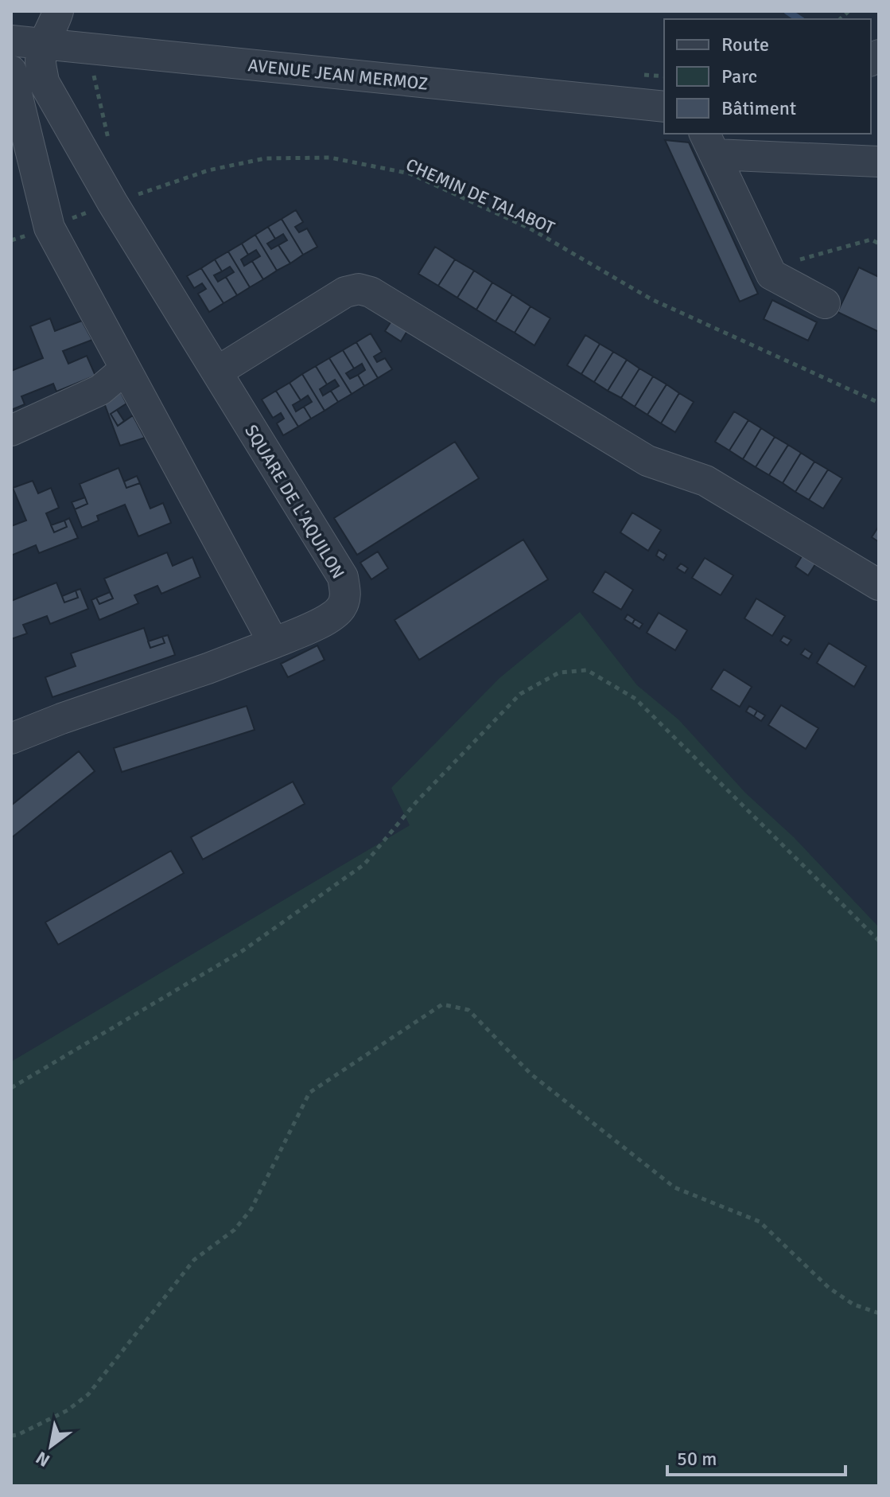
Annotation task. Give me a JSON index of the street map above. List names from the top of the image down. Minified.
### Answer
{"streets":{"street":["AVENUE JEAN MERMOZ","SQUARE DE L'AQUILON"],"path":["CHEMIN DE TALABOT"]},"crossings":[["AVENUE JEAN MERMOZ","SQUARE DE L'AQUILON"],["CHEMIN DE TALABOT","SQUARE DE L'AQUILON"]],"legend":["Route","Parc","Bâtiment"],"scale_bar":"50 m","north":"bottom left"}
